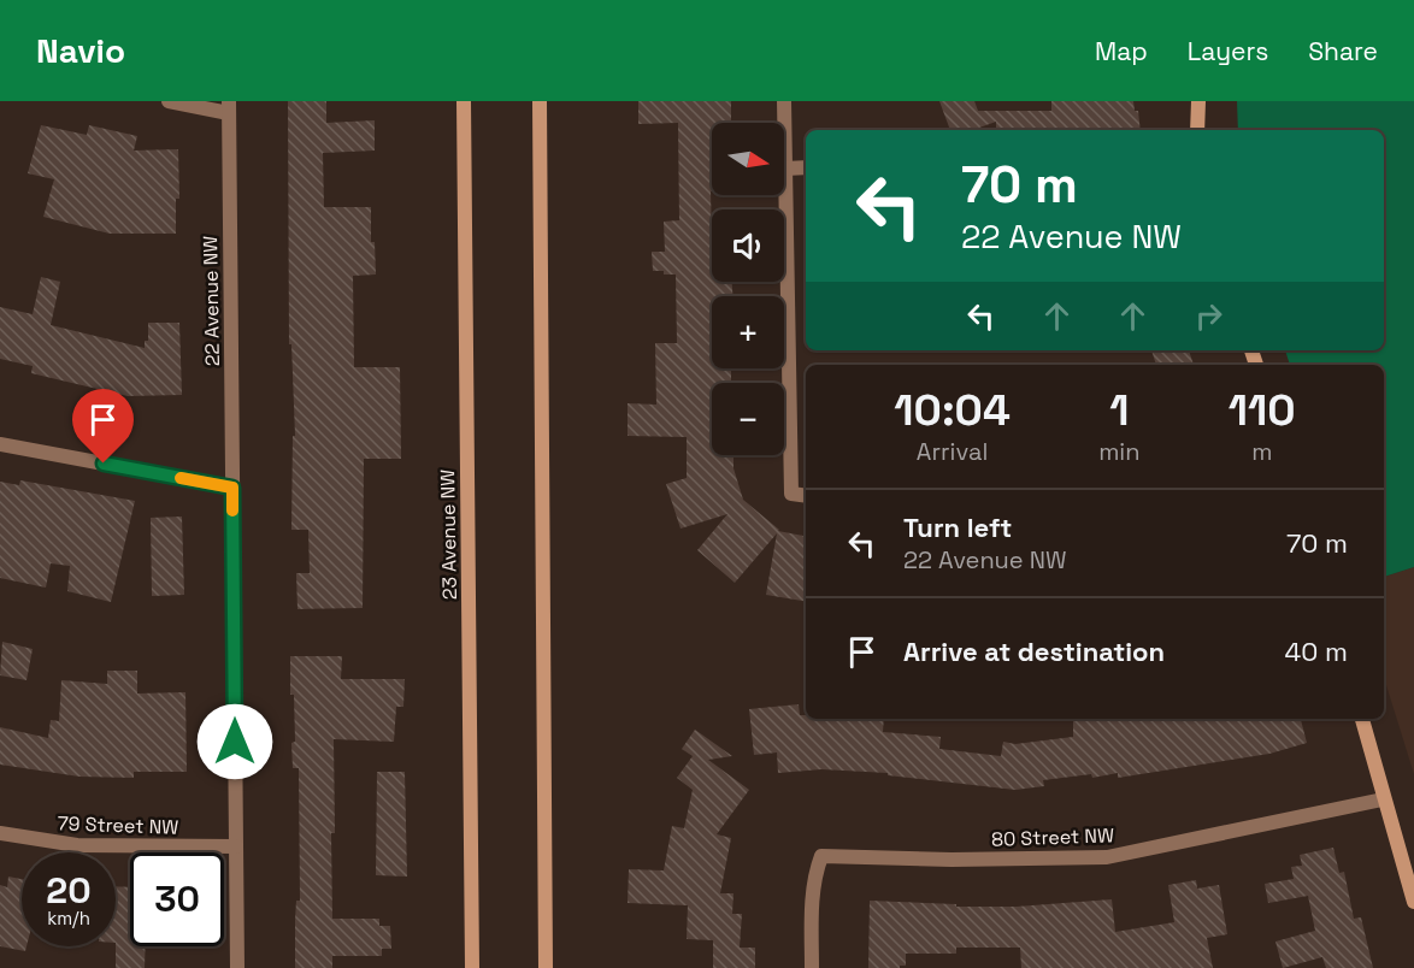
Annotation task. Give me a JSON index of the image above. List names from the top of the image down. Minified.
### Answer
{"streets":{"main road":["23 Avenue NW"],"street":["22 Avenue NW","79 Street NW","80 Street NW"]},"crossings":[["22 Avenue NW","79 Street NW"]],"north":"right","page":{"header":"Navio","nav":["Map","Layers","Share"],"map_buttons":["+","−"],"turn":["70 m","22 Avenue NW"],"eta":["10:04","Arrival","1","min","110","m"],"list":[{"name":"Turn left","note":"22 Avenue NW","value":"70 m"},{"name":"Arrive at destination","value":"40 m"}],"speed":"20 km/h","limit":"30"}}
